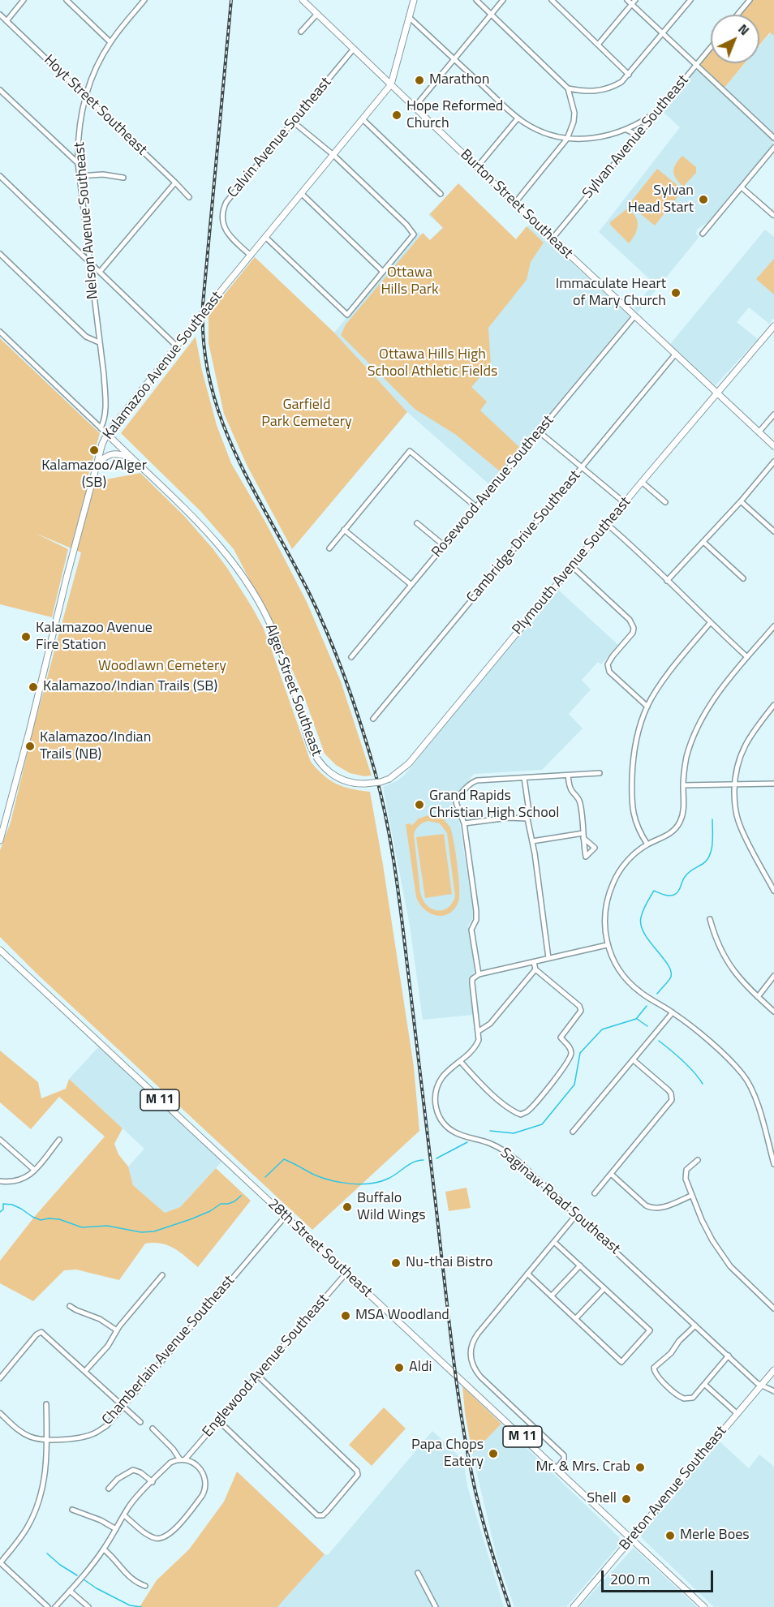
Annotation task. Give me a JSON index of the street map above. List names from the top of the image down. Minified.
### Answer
{"streets":{"main road":["Burton Street Southeast","Kalamazoo Avenue Southeast","Plymouth Avenue Southeast","Alger Street Southeast","M 11","28th Street Southeast","Breton Avenue Southeast"],"street":["Hoyt Street Southeast","Sylvan Avenue Southeast","Calvin Avenue Southeast","Nelson Avenue Southeast","Rosewood Avenue Southeast","Cambridge Drive Southeast","Saginaw Road Southeast","Chamberlain Avenue Southeast","Englewood Avenue Southeast"]},"crossings":[["Hoyt Street Southeast","Nelson Avenue Southeast"],["Sylvan Avenue Southeast","Burton Street Southeast"],["Calvin Avenue Southeast","Burton Street Southeast"],["Calvin Avenue Southeast","Kalamazoo Avenue Southeast"],["Burton Street Southeast","Kalamazoo Avenue Southeast"],["Burton Street Southeast","Rosewood Avenue Southeast"],["Burton Street Southeast","Cambridge Drive Southeast"],["Burton Street Southeast","Plymouth Avenue Southeast"],["Nelson Avenue Southeast","Alger Street Southeast"],["Kalamazoo Avenue Southeast","Alger Street Southeast"],["Plymouth Avenue Southeast","Alger Street Southeast"],["Saginaw Road Southeast","Breton Avenue Southeast"],["28th Street Southeast","Chamberlain Avenue Southeast"],["28th Street Southeast","Englewood Avenue Southeast"],["28th Street Southeast","Breton Avenue Southeast"]],"parks":["Ottawa Hills Park","Ottawa Hills High School Athletic Fields","Garfield Park Cemetery","Woodlawn Cemetery"],"places":["Marathon","Hope Reformed Church","Sylvan Head Start","Immaculate Heart of Mary Church","Kalamazoo/Alger (SB)","Kalamazoo Avenue Fire Station","Kalamazoo/Indian Trails (SB)","Kalamazoo/Indian Trails (NB)","Grand Rapids Christian High School","Buffalo Wild Wings","Nu-thai Bistro","MSA Woodland","Aldi","Papa Chops Eatery","Mr. & Mrs. Crab","Shell","Merle Boes"],"scale_bar":"200 m","north":"top right"}
